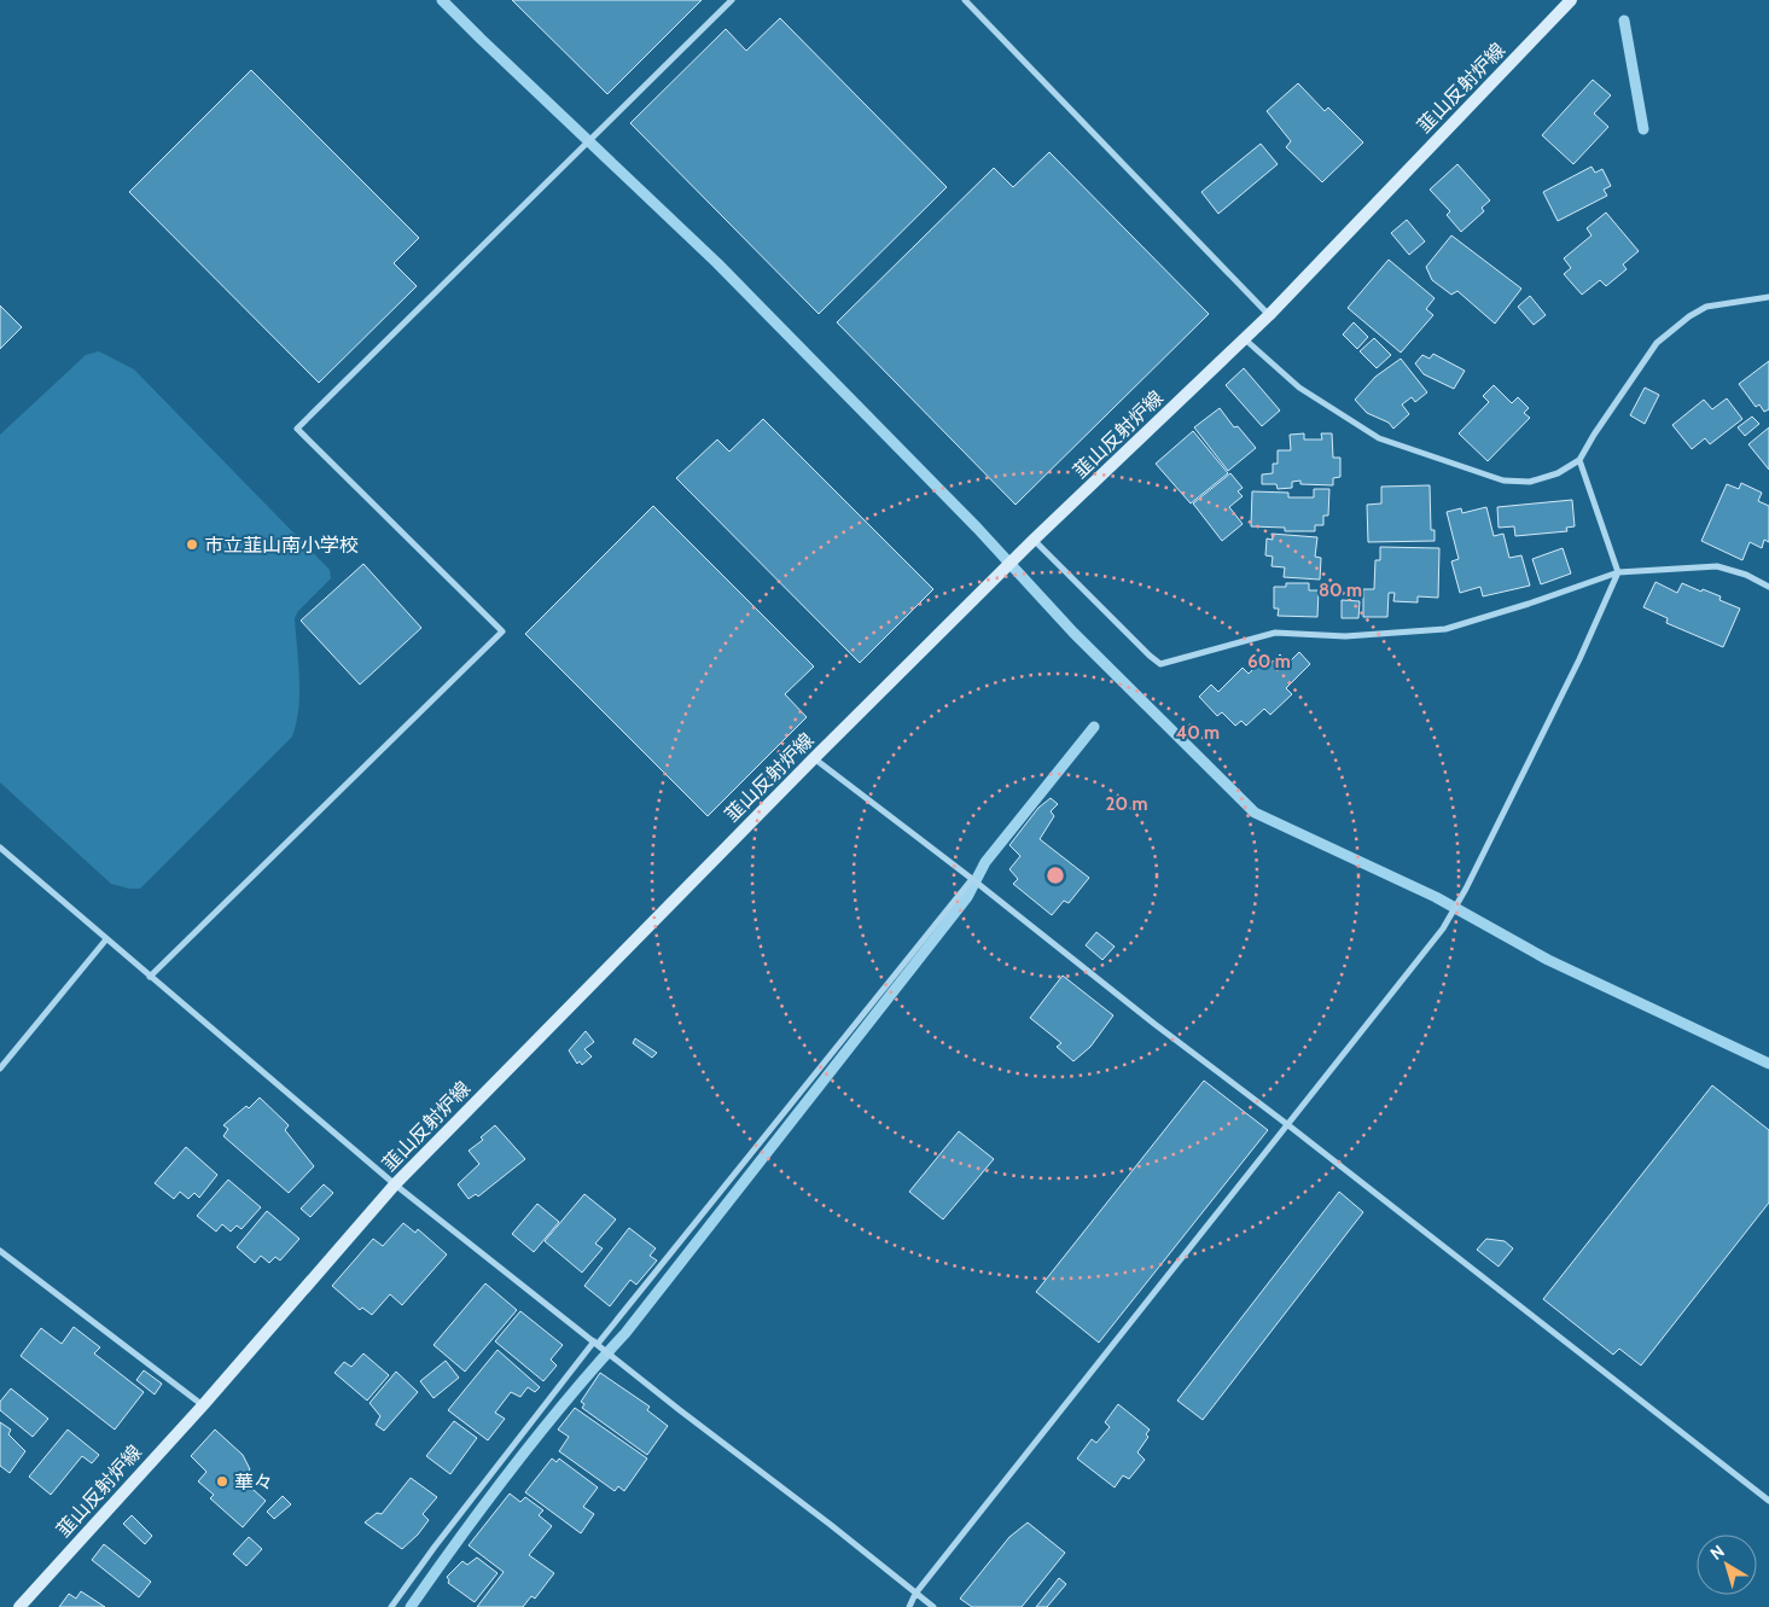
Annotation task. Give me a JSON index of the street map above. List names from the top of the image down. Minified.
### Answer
{"streets":{"main road":["韮山反射炉線"]},"places":["市立韮山南小学校","華々"],"north":"top left","rings":["80 m","60 m","40 m","20 m"]}
